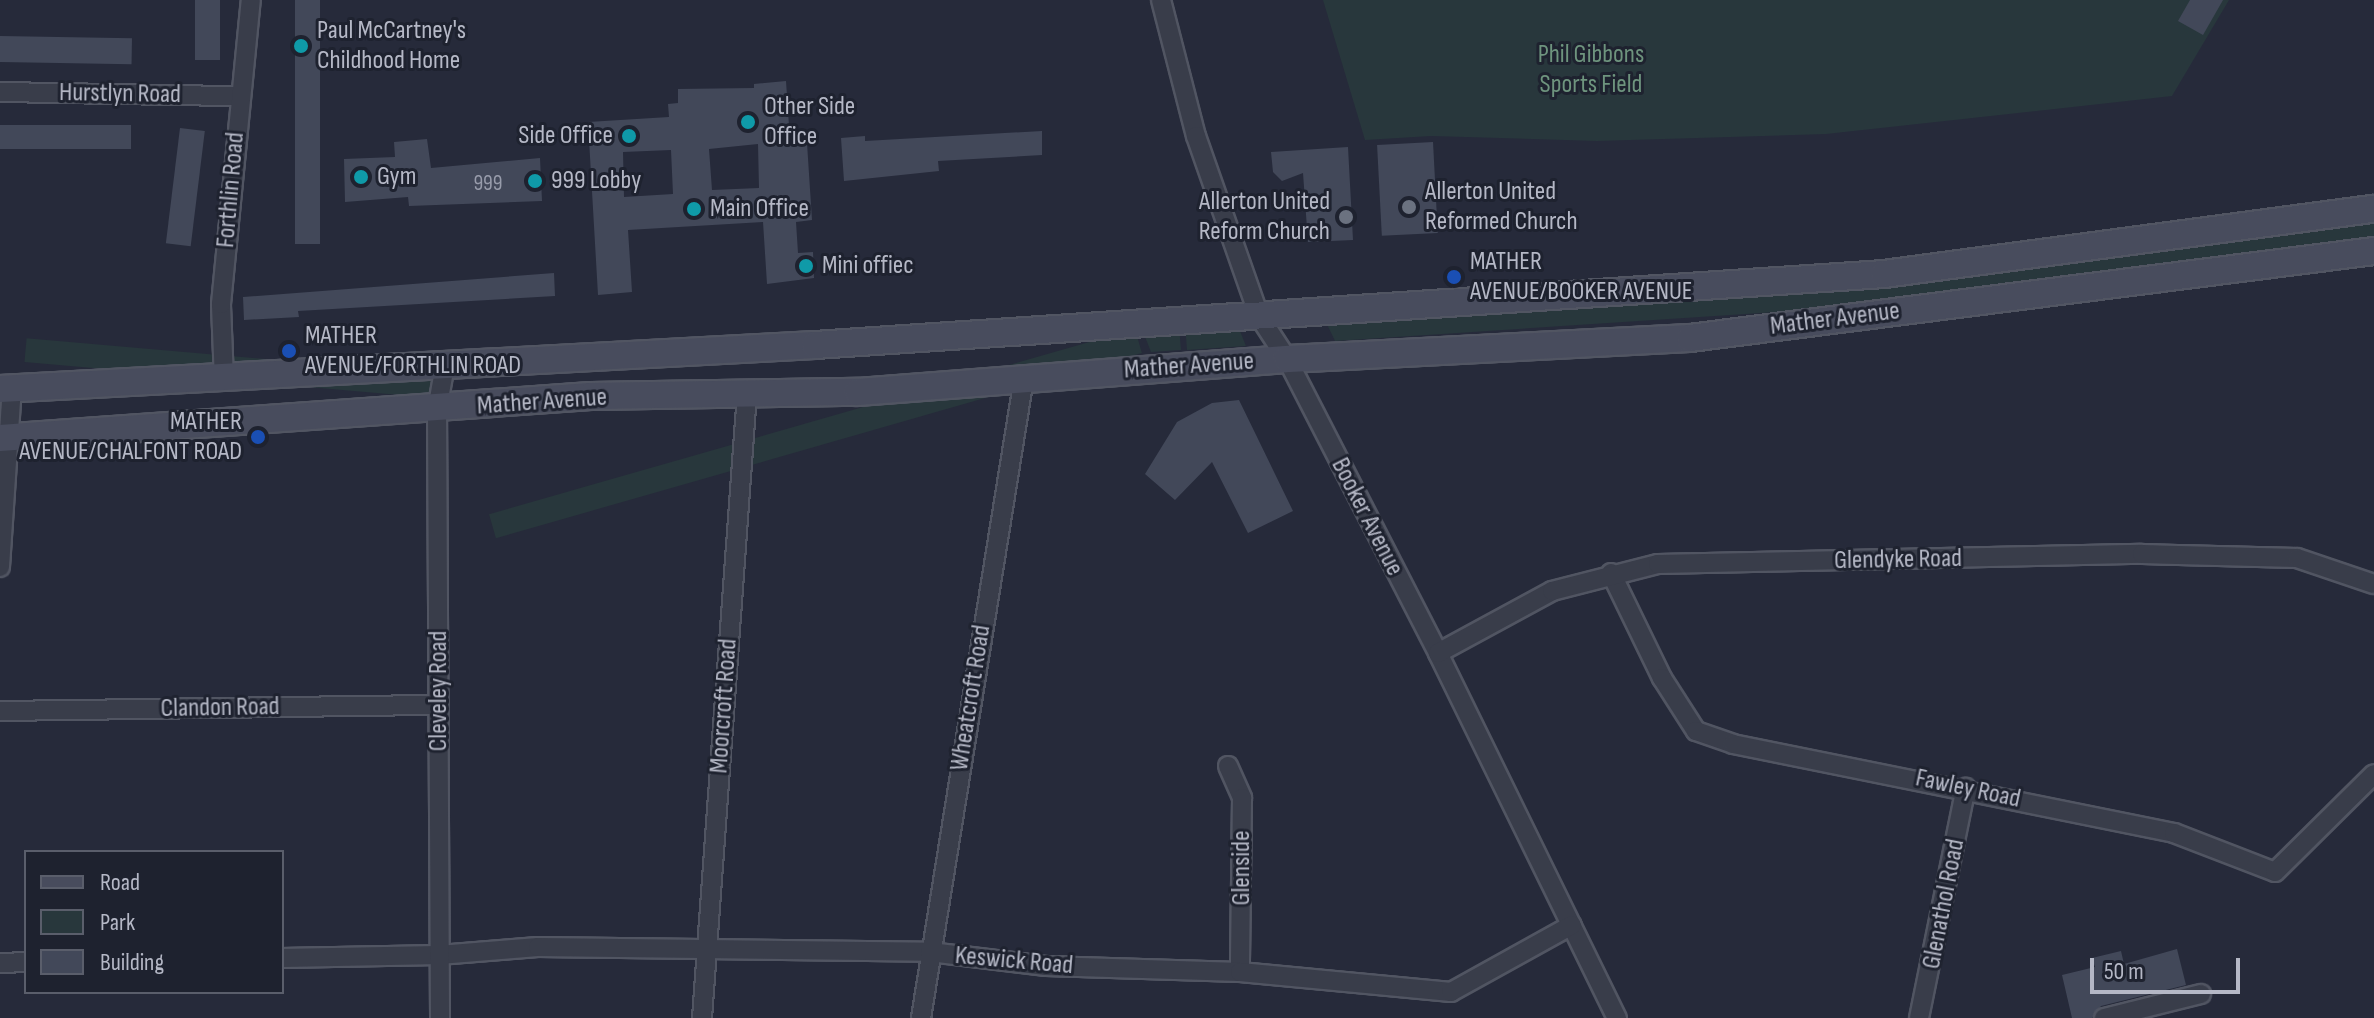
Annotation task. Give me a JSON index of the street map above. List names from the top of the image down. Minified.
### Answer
{"streets":{"main road":["Mather Avenue"],"street":["Hurstlyn Road","Forthlin Road","Booker Avenue","Glendyke Road","Cleveley Road","Wheatcroft Road","Moorcroft Road","Clandon Road","Fawley Road","Glenside","Glenathol Road","Keswick Road"]},"crossings":[["Hurstlyn Road","Forthlin Road"],["Forthlin Road","Mather Avenue"],["Mather Avenue","Booker Avenue"],["Mather Avenue","Cleveley Road"],["Mather Avenue","Wheatcroft Road"],["Mather Avenue","Moorcroft Road"],["Booker Avenue","Glendyke Road"],["Booker Avenue","Keswick Road"],["Glendyke Road","Fawley Road"],["Cleveley Road","Clandon Road"],["Cleveley Road","Keswick Road"],["Wheatcroft Road","Keswick Road"],["Moorcroft Road","Keswick Road"],["Fawley Road","Glenathol Road"],["Glenside","Keswick Road"]],"parks":["Phil Gibbons Sports Field"],"places":["Paul McCartney's Childhood Home","Other Side Office","Side Office","Gym","999 Lobby","Allerton United Reformed Church","Main Office","Allerton United Reform Church","Mini offiec","MATHER AVENUE/BOOKER AVENUE","MATHER AVENUE/FORTHLIN ROAD","MATHER AVENUE/CHALFONT ROAD"],"house_numbers":["999"],"legend":["Road","Park","Building"],"scale_bar":"50 m"}
